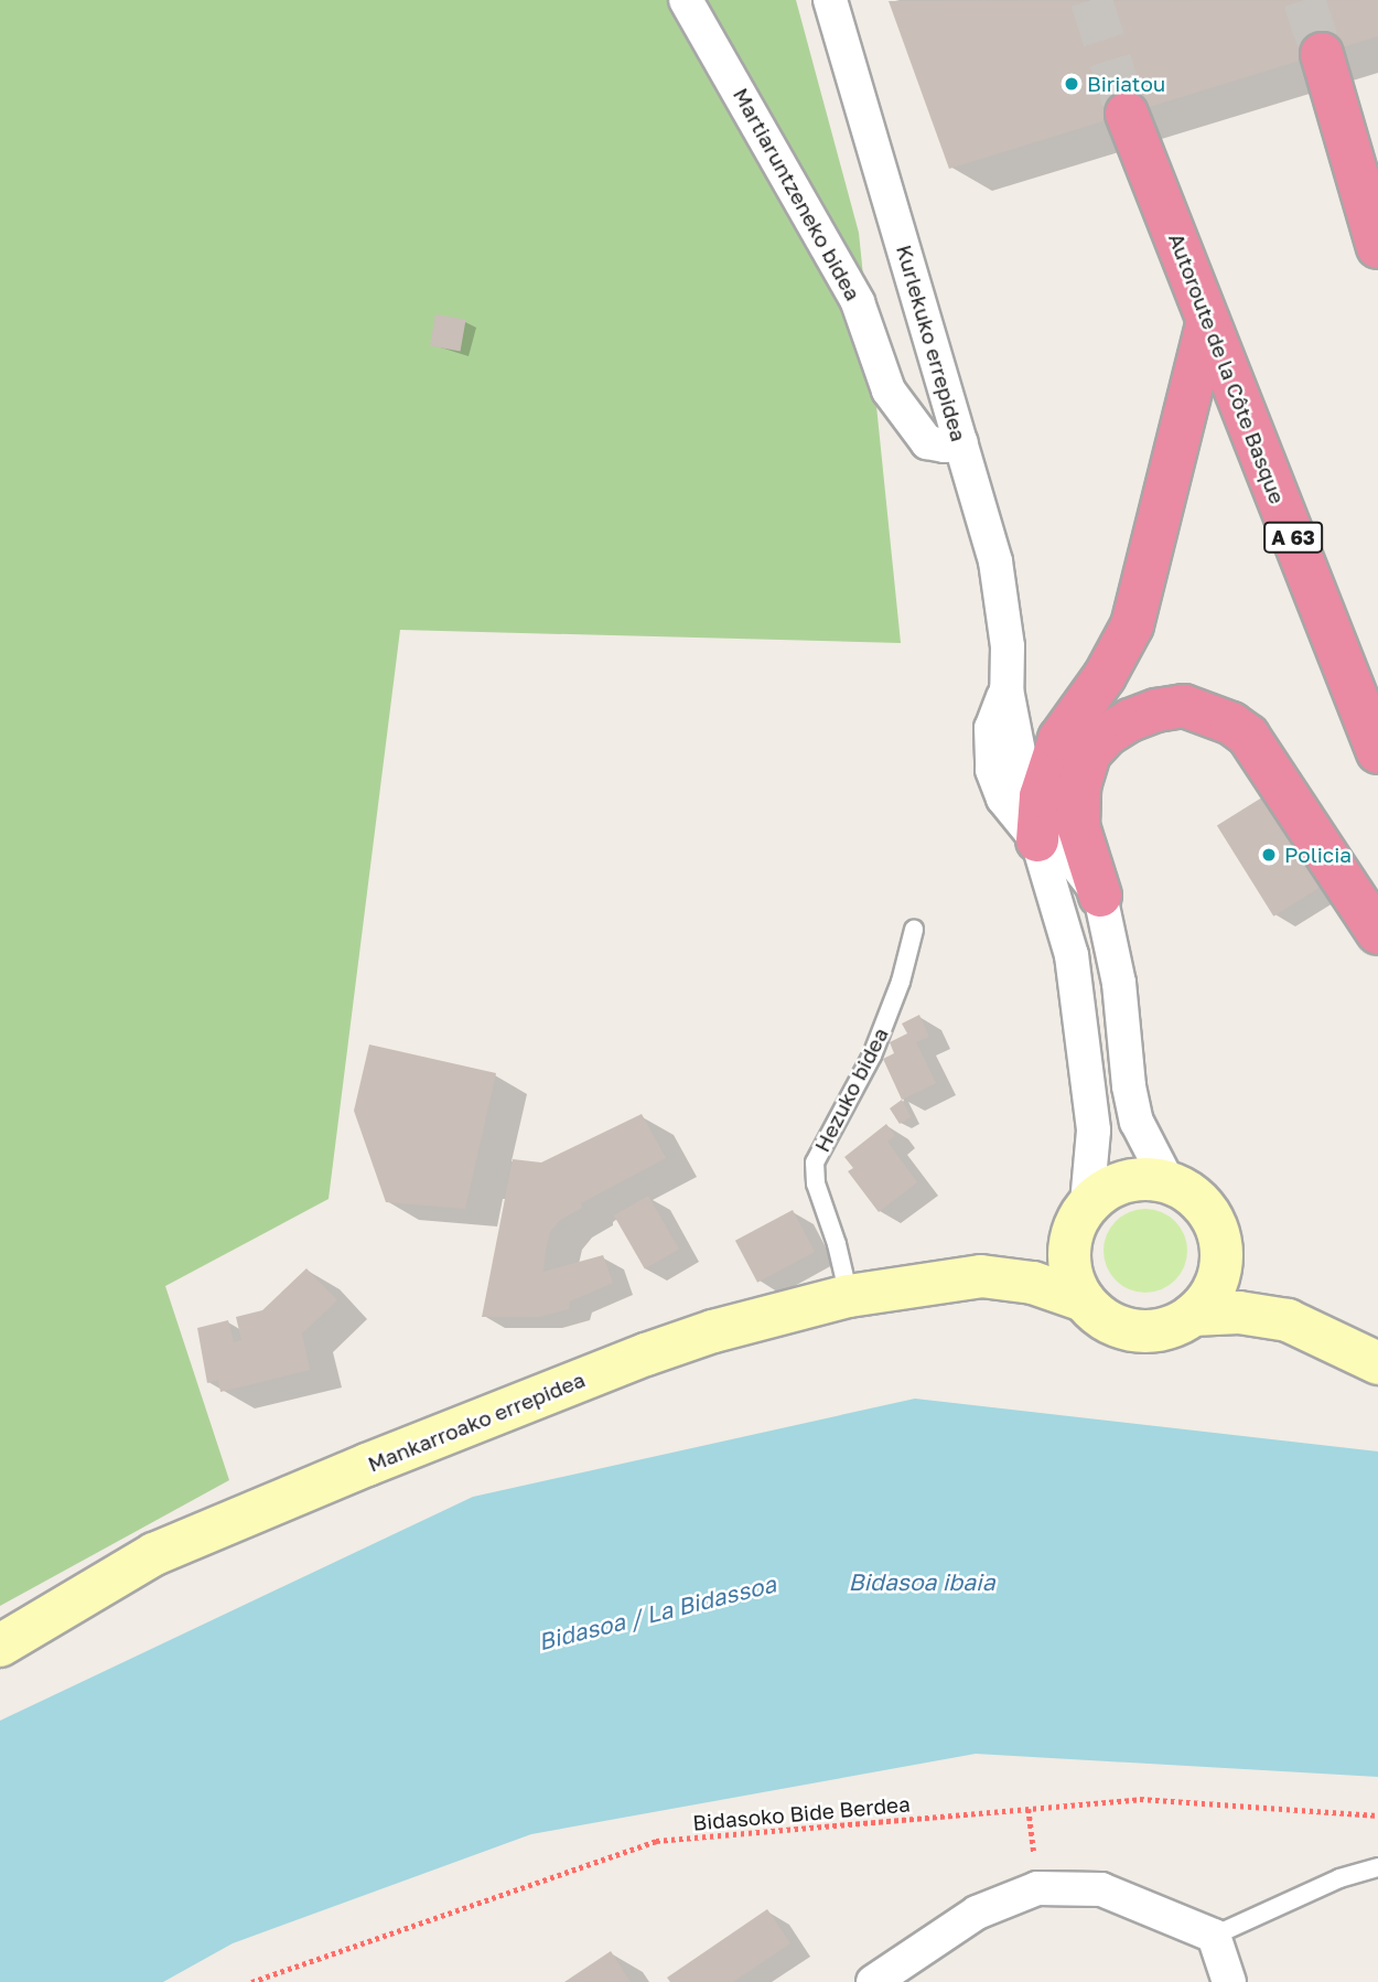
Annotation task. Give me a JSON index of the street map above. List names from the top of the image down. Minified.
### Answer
{"streets":{"highway":["Autoroute de la Côte Basque","A 63"],"main road":["Mankarroako errepidea"],"street":["Martiaruntzeneko bidea","Kurlekuko errepidea"],"lane":["Hezuko bidea"],"path":["Bidasoko Bide Berdea"]},"crossings":[["Martiaruntzeneko bidea","Kurlekuko errepidea"],["Hezuko bidea","Mankarroako errepidea"]],"water":["Bidasoa ibaia","Bidasoa / La Bidassoa"],"places":["Biriatou","Policia"]}
